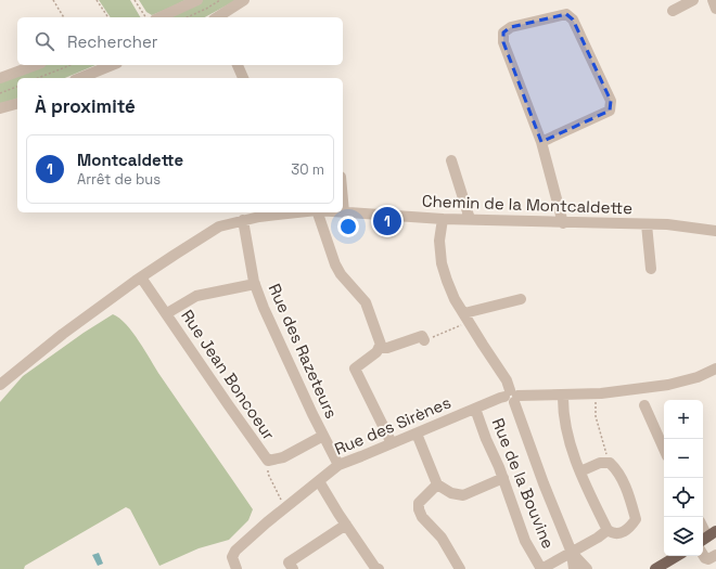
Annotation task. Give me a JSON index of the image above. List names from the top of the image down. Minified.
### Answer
{"streets":{"street":["Chemin de la Montcaldette","Rue des Razeteurs","Rue Jean Boncoeur","Rue des Sirènes","Rue de la Bouvine"]},"crossings":[["Chemin de la Montcaldette","Rue des Razeteurs"],["Chemin de la Montcaldette","Rue Jean Boncoeur"],["Rue des Razeteurs","Rue Jean Boncoeur"],["Rue des Razeteurs","Rue des Sirènes"],["Rue des Sirènes","Rue de la Bouvine"]],"page":{"search":"Rechercher","heading":"À proximité","list":[{"mark":"1","name":"Montcaldette","note":"Arrêt de bus","value":"30 m"}],"pins":"1","map_buttons":["+","−"]}}
